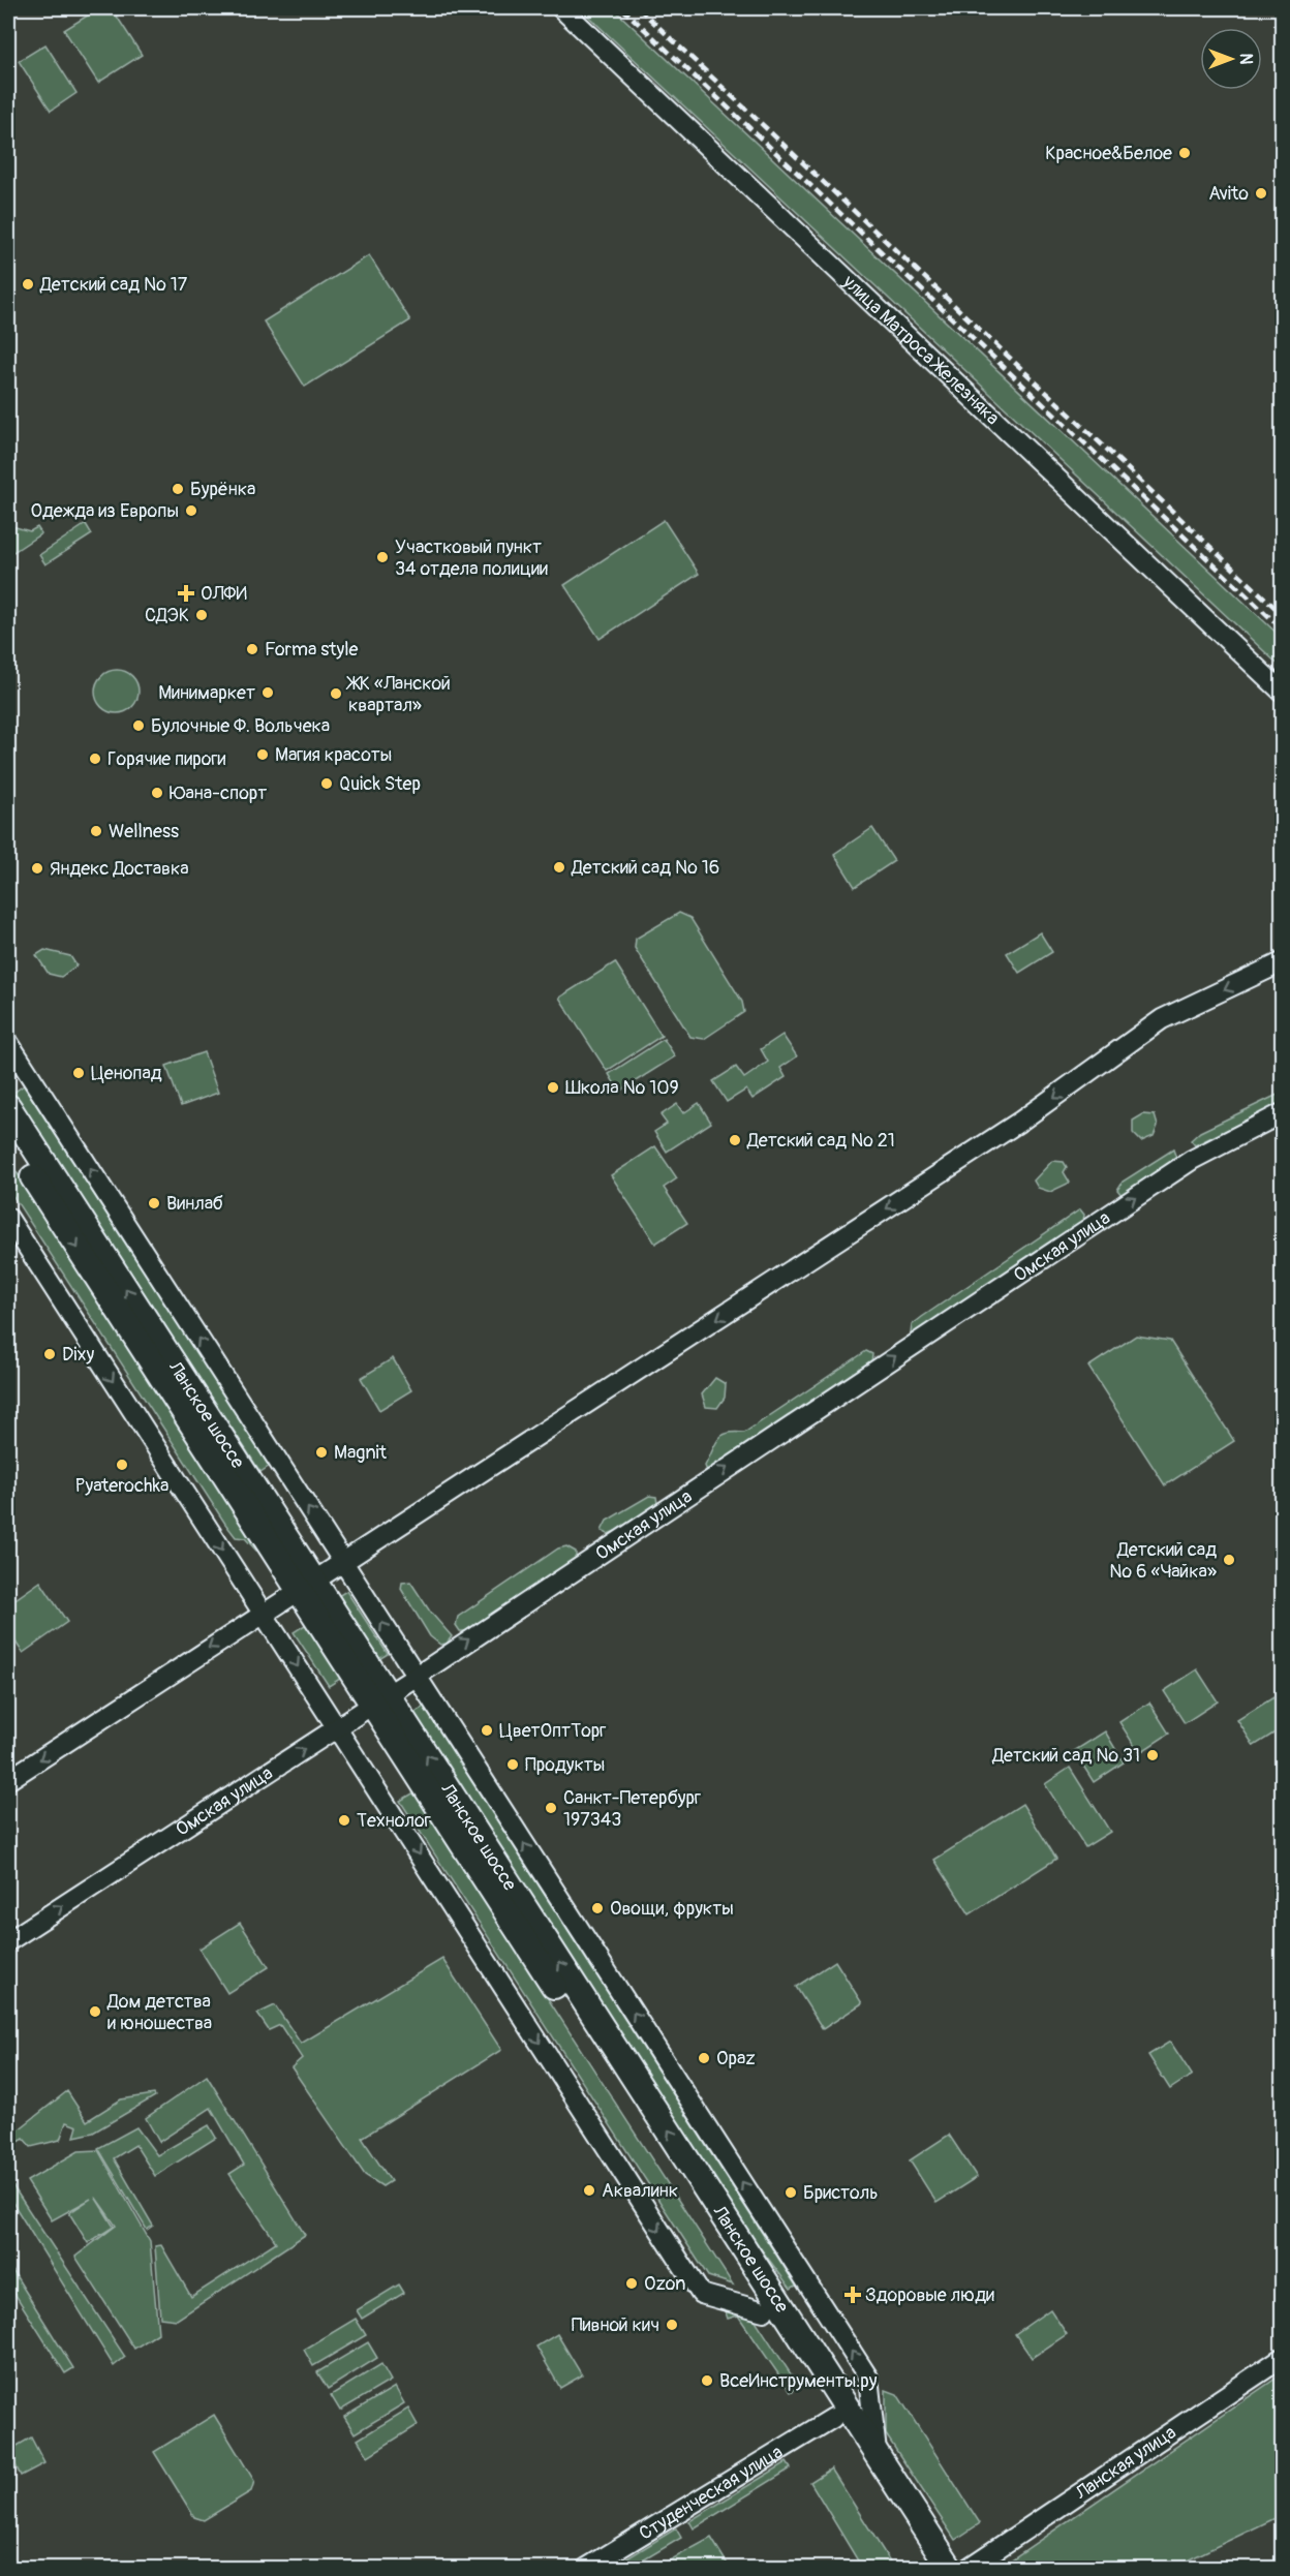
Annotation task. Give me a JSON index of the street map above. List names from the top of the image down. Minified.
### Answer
{"streets":{"main road":["Ланское шоссе"],"street":["улица Матроса Железняка","Омская улица","Ланская улица","Студенческая улица"]},"crossings":[["Омская улица","Ланское шоссе"],["Ланское шоссе","Студенческая улица"]],"places":{"other":["Красное&Белое","Avito","Детский сад № 17","Бурёнка","Одежда из Европы","Участковый пункт 34 отдела полиции","СДЭК","Forma style","Минимаркет","ЖК «Ланской квартал»","Булочные Ф. Вольчека","Магия красоты","Горячие пироги","Quick Step","Юана-спорт","Wellness","Детский сад № 16","Яндекс Доставка","Ценопад","Школа № 109","Детский сад № 21","Винлаб","Dixy","Magnit","Pyaterochka","Детский сад № 6 «Чайка»","ЦветОптТорг","Детский сад № 31","Продукты","Санкт-Петербург 197343","Технолог","Овощи, фрукты","Дом детства и юношества","Opaz","Аквалинк","Бристоль","Ozon","Пивной кич","ВсеИнструменты.ру"],"health":["ОЛФИ","Здоровые люди"]},"north":"right"}
